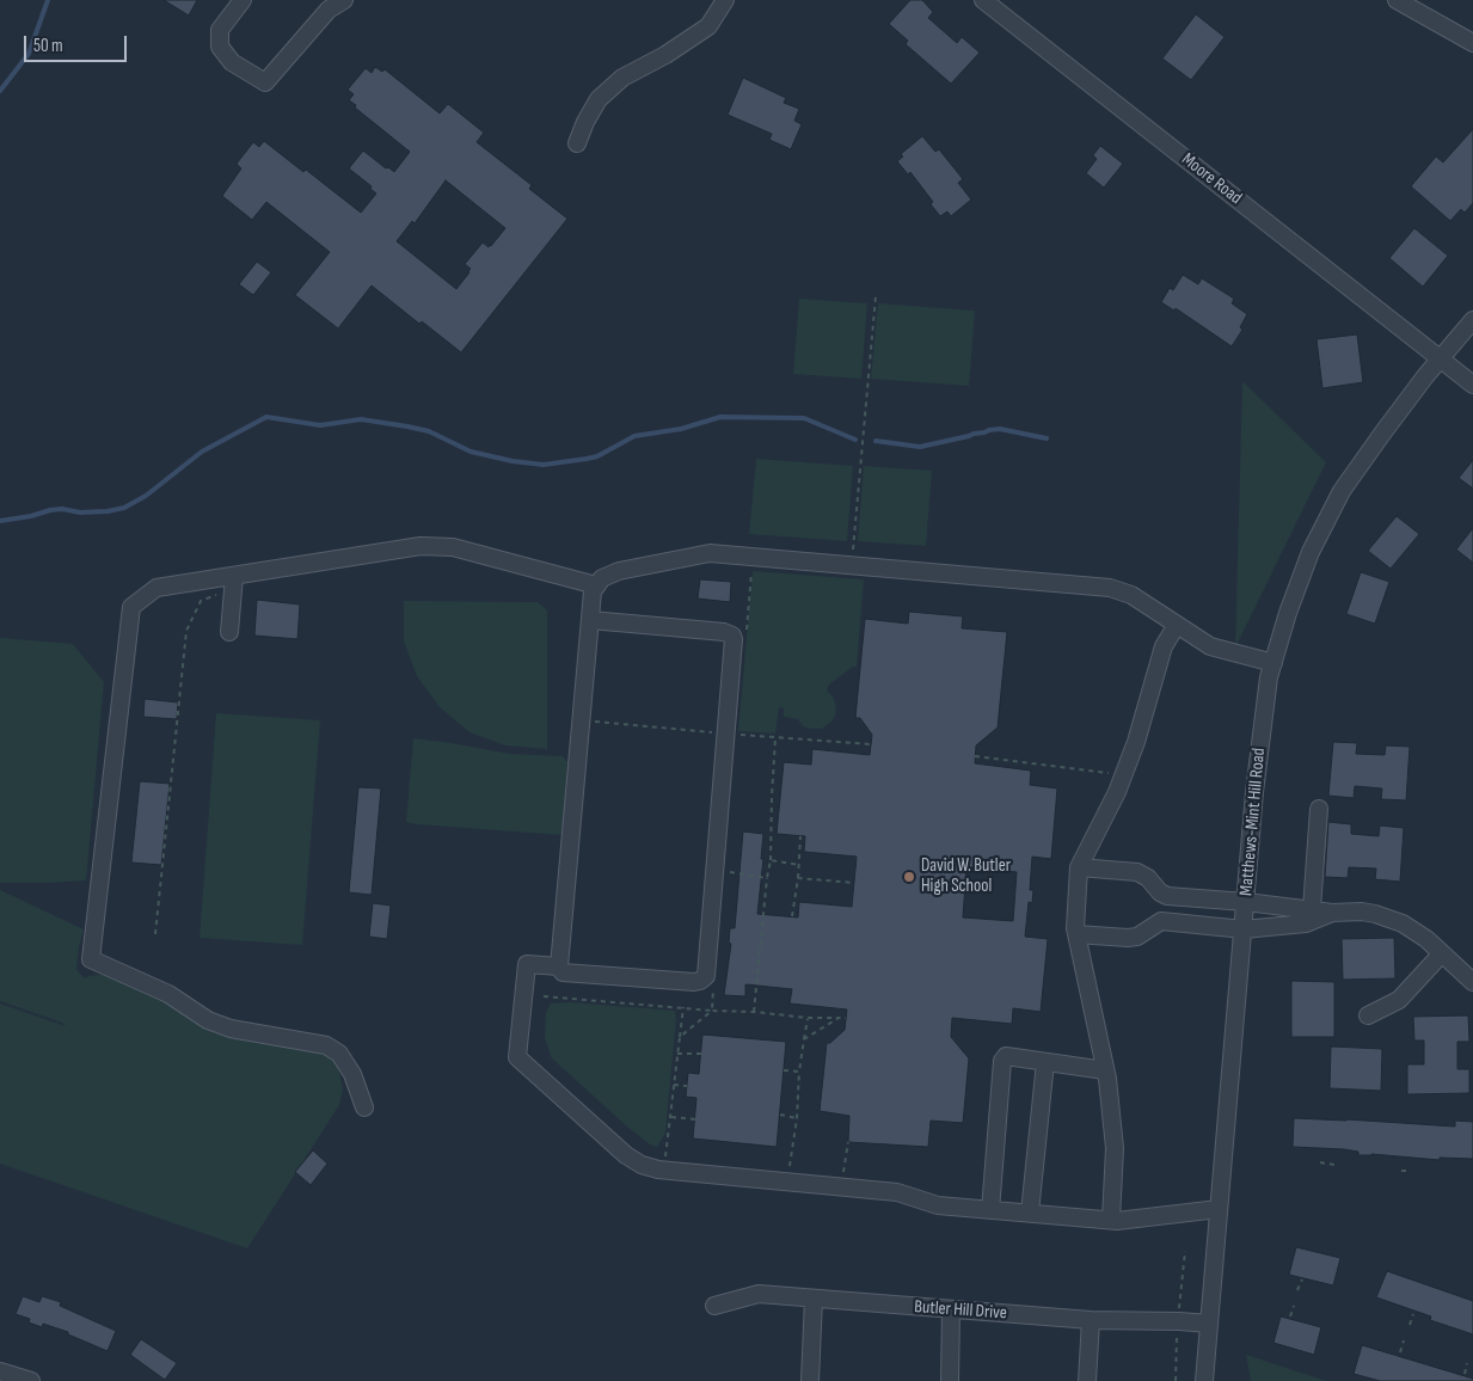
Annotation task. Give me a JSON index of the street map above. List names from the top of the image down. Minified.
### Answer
{"streets":{"street":["Moore Road","Matthews-Mint Hill Road","Butler Hill Drive"]},"crossings":[["Moore Road","Matthews-Mint Hill Road"],["Matthews-Mint Hill Road","Butler Hill Drive"]],"places":["David W. Butler High School"],"scale_bar":"50 m"}
